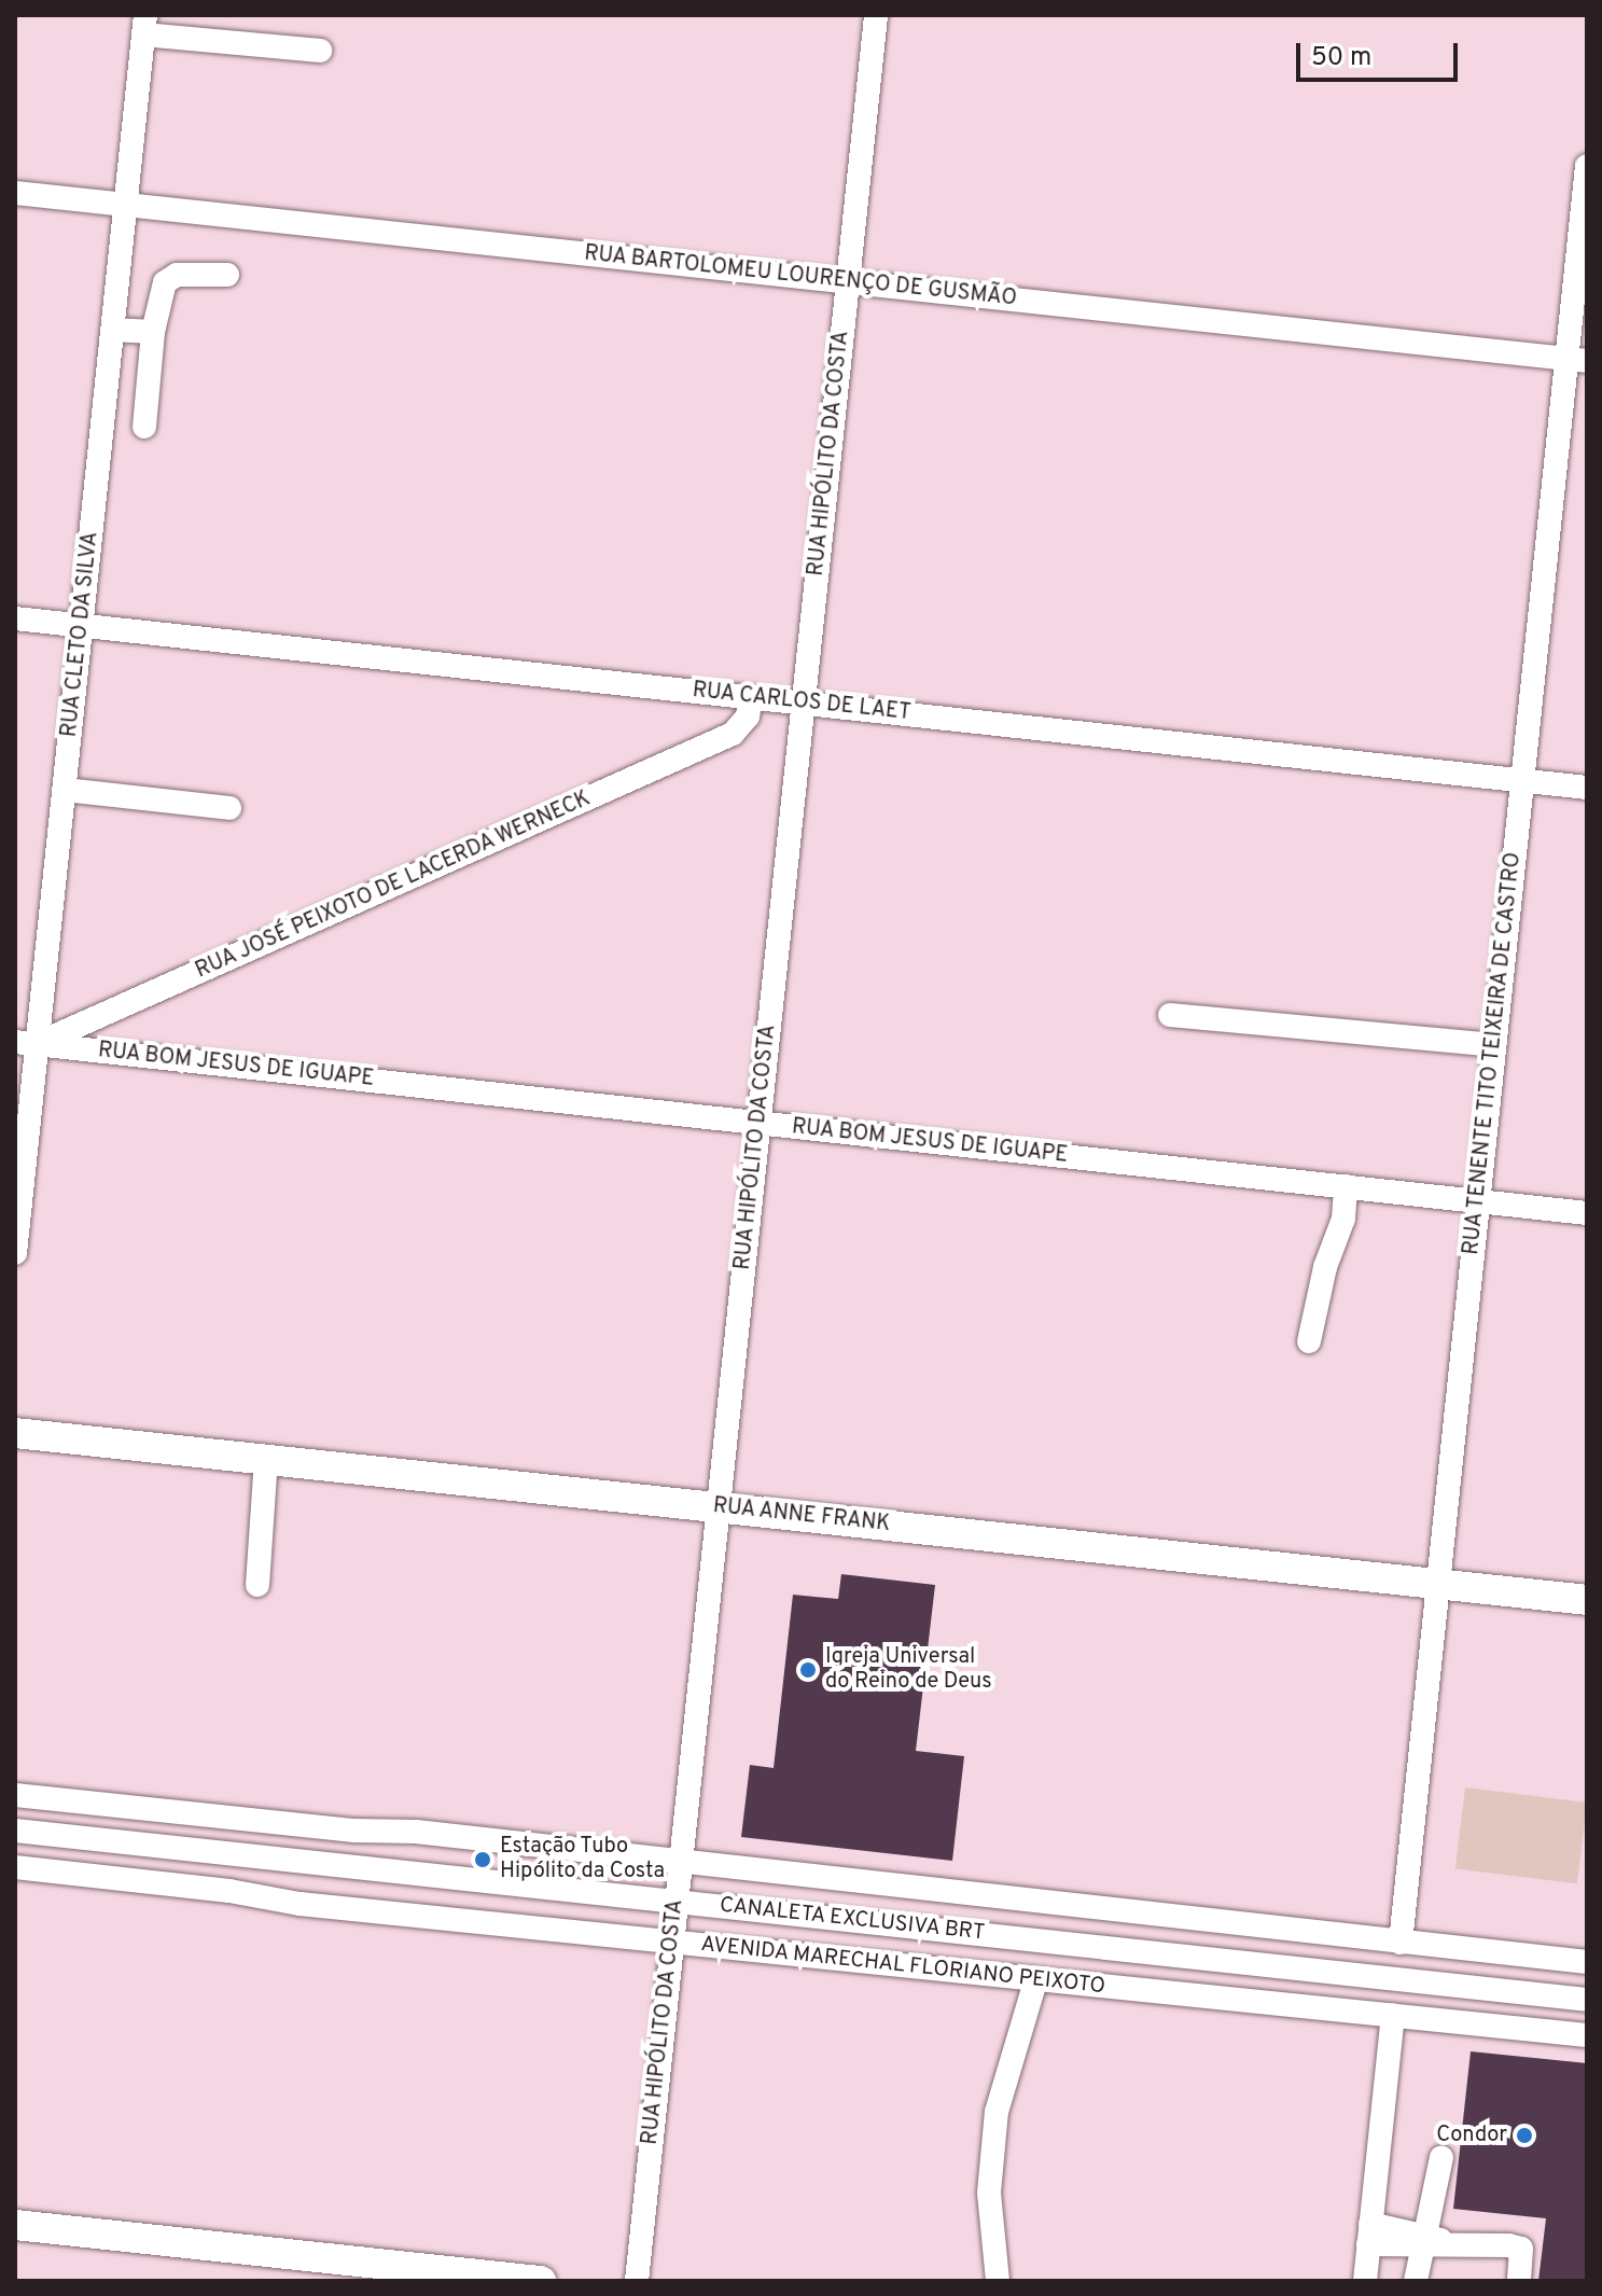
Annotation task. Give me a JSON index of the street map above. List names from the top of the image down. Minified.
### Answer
{"streets":{"main road":["RUA ANNE FRANK"],"street":["RUA BARTOLOMEU LOURENÇO DE GUSMÃO","RUA HIPÓLITO DA COSTA","RUA CLETO DA SILVA","RUA CARLOS DE LAET","RUA JOSÉ PEIXOTO DE LACERDA WERNECK","RUA TENENTE TITO TEIXEIRA DE CASTRO","RUA BOM JESUS DE IGUAPE","CANALETA EXCLUSIVA BRT","AVENIDA MARECHAL FLORIANO PEIXOTO"]},"crossings":[["RUA BARTOLOMEU LOURENÇO DE GUSMÃO","RUA HIPÓLITO DA COSTA"],["RUA BARTOLOMEU LOURENÇO DE GUSMÃO","RUA CLETO DA SILVA"],["RUA BARTOLOMEU LOURENÇO DE GUSMÃO","RUA TENENTE TITO TEIXEIRA DE CASTRO"],["RUA HIPÓLITO DA COSTA","RUA CARLOS DE LAET"],["RUA HIPÓLITO DA COSTA","RUA BOM JESUS DE IGUAPE"],["RUA HIPÓLITO DA COSTA","RUA ANNE FRANK"],["RUA HIPÓLITO DA COSTA","CANALETA EXCLUSIVA BRT"],["RUA HIPÓLITO DA COSTA","AVENIDA MARECHAL FLORIANO PEIXOTO"],["RUA CLETO DA SILVA","RUA CARLOS DE LAET"],["RUA CLETO DA SILVA","RUA JOSÉ PEIXOTO DE LACERDA WERNECK"],["RUA CLETO DA SILVA","RUA BOM JESUS DE IGUAPE"],["RUA CARLOS DE LAET","RUA JOSÉ PEIXOTO DE LACERDA WERNECK"],["RUA CARLOS DE LAET","RUA TENENTE TITO TEIXEIRA DE CASTRO"],["RUA JOSÉ PEIXOTO DE LACERDA WERNECK","RUA BOM JESUS DE IGUAPE"],["RUA TENENTE TITO TEIXEIRA DE CASTRO","RUA BOM JESUS DE IGUAPE"],["RUA TENENTE TITO TEIXEIRA DE CASTRO","RUA ANNE FRANK"]],"places":["Igreja Universal do Reino de Deus","Estação Tubo Hipólito da Costa","Condor"],"scale_bar":"50 m"}
